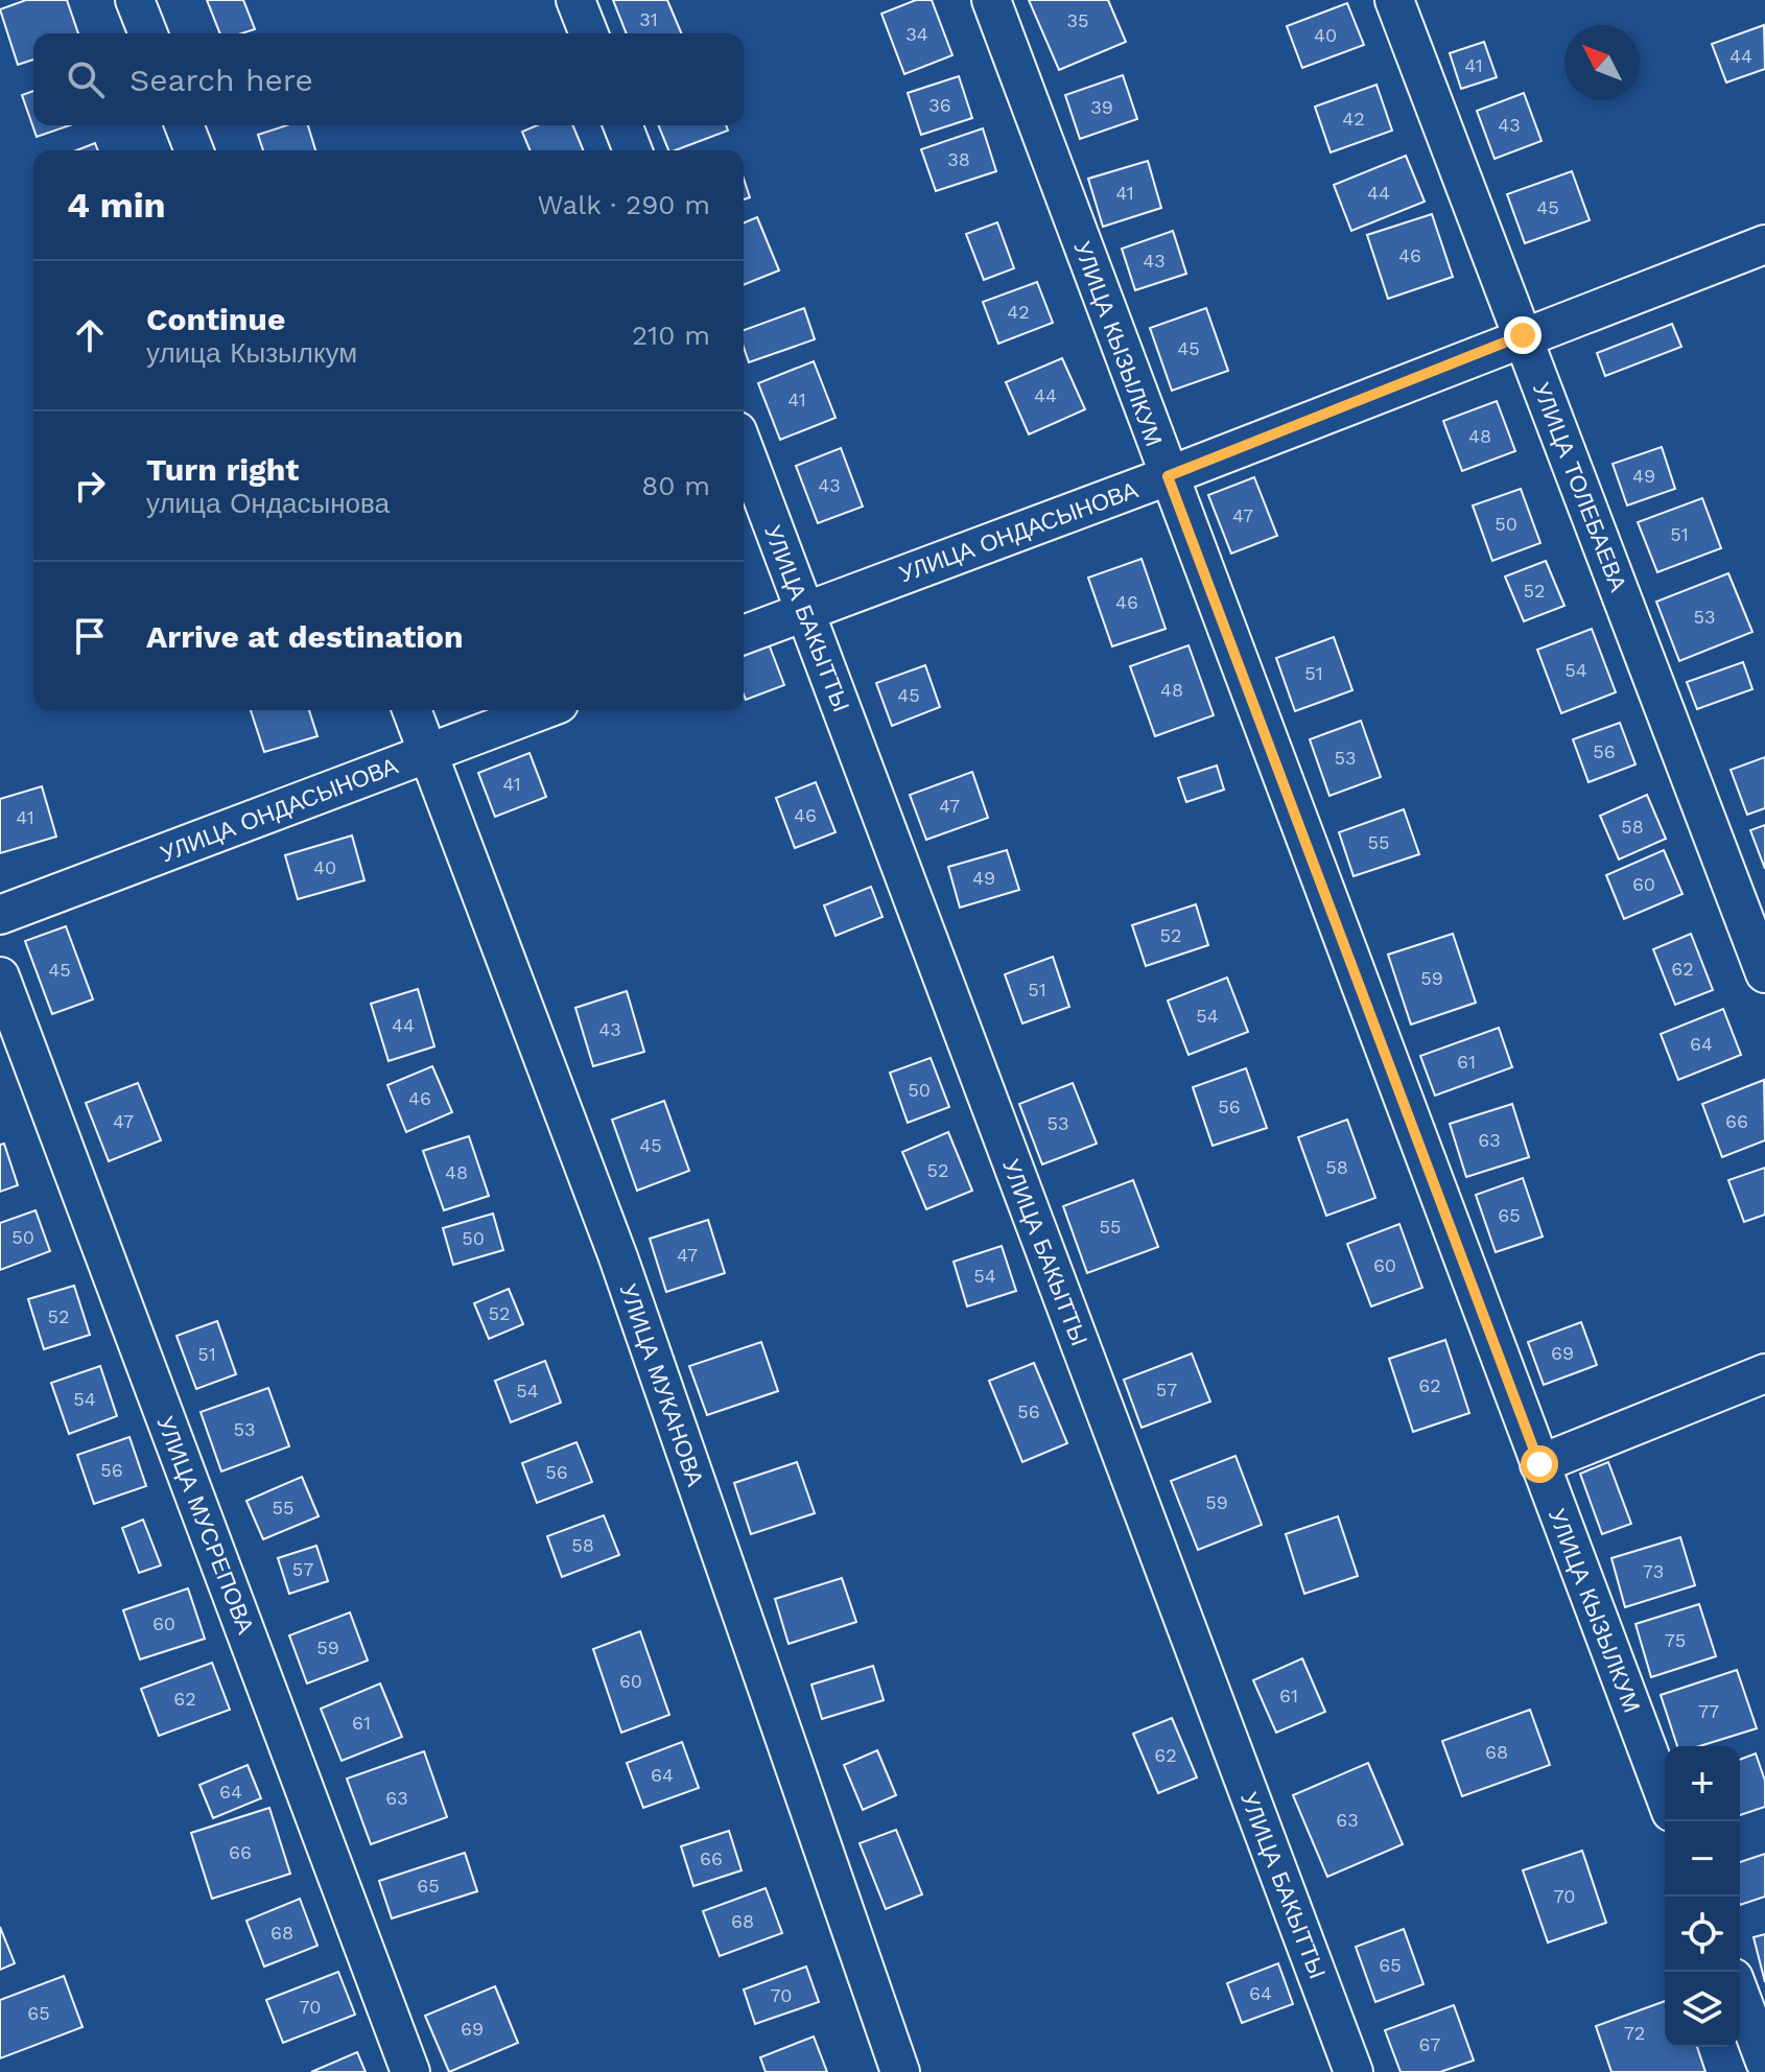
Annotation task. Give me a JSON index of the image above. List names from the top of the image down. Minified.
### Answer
{"streets":{"street":["УЛИЦА КЫЗЫЛКУМ","УЛИЦА ТОЛЕБАЕВА","УЛИЦА ОНДАСЫНОВА","УЛИЦА БАКЫТТЫ","УЛИЦА МУКАНОВА","УЛИЦА МУСРЕПОВА"]},"crossings":[["УЛИЦА КЫЗЫЛКУМ","УЛИЦА ОНДАСЫНОВА"],["УЛИЦА ТОЛЕБАЕВА","УЛИЦА ОНДАСЫНОВА"],["УЛИЦА ОНДАСЫНОВА","УЛИЦА БАКЫТТЫ"],["УЛИЦА ОНДАСЫНОВА","УЛИЦА МУКАНОВА"]],"house_numbers":["31","35","34","40","44","41","36","39","42","43","38","41","44","45","46","43","42","45","44","41","48","49","43","47","50","51","52","46","53","54","51","48","45","56","53","41","47","46","41","58","55","40","49","60","52","62","45","59","51","54","44","43","64","61","50","46","56","47","66","53","63","45","58","52","48","65","55","50","50","47","60","54","52","52","69","51","62","57","54","54","56","53","56","56","59","55","58","57","73","60","75","59","60","61","62","77","61","68","62","64","64","63","63","66","66","65","70","68","68","65","64","70","70","65","69","72","67"],"north":"top left","page":{"search":"Search here","heading":["4 min","Walk · 290 m"],"list":[["Continue","улица Кызылкум","210 m"],["Turn right","улица Ондасынова","80 m"],"Arrive at destination"],"map_buttons":["+","−"]}}
